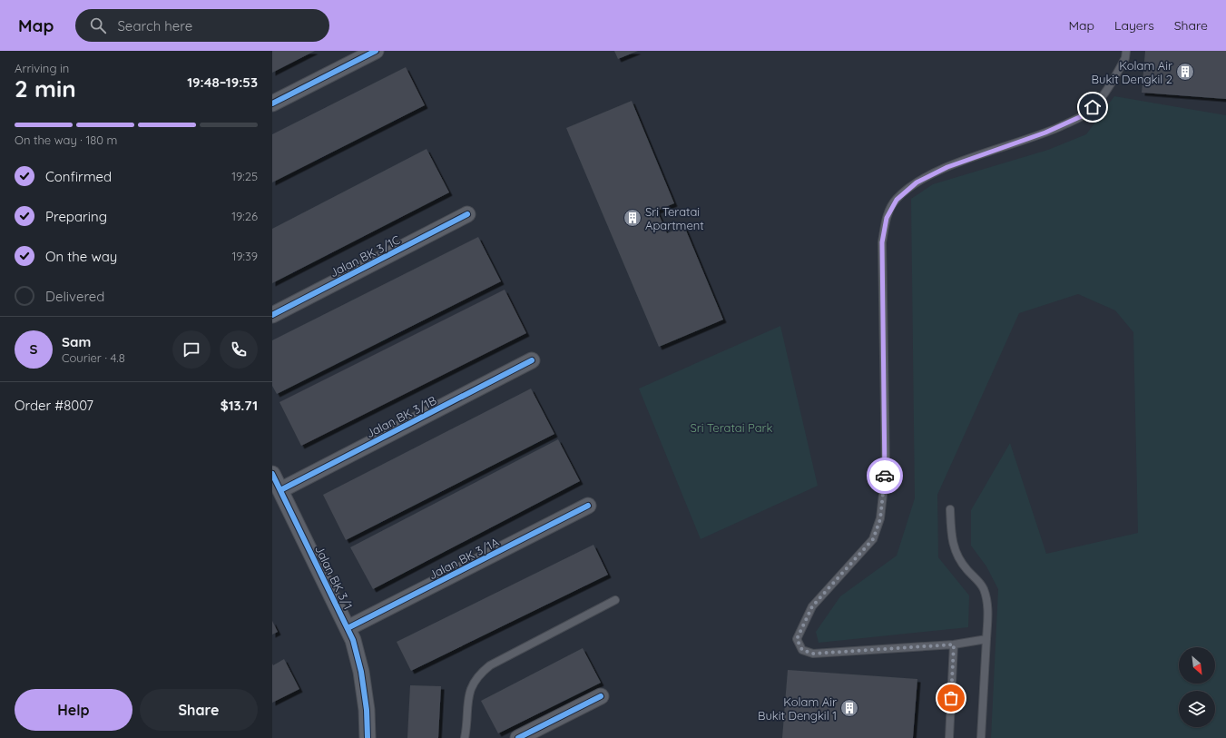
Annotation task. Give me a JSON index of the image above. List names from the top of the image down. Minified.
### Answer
{"streets":{"street":["Jalan BK 3/1C","Jalan BK 3/1B","Jalan BK 3/1A","Jalan BK 3/1"]},"crossings":[["Jalan BK 3/1B","Jalan BK 3/1"],["Jalan BK 3/1A","Jalan BK 3/1"]],"parks":["Sri Teratai Park"],"places":{"building":["Kolam Air Bukit Dengkil 2","Sri Teratai Apartment","Kolam Air Bukit Dengkil 1"]},"north":"bottom right","page":{"header":"Map","search":"Search here","nav":["Map","Layers","Share"],"heading":["2 min","Arriving in","19:48–19:53"],"panel":["Sam","Courier · 4.8","Order #8007","$13.71"],"bar":"On the way · 180 m","list":[["Confirmed","19:25"],["Preparing","19:26"],["On the way","19:39"],"Delivered"],"round":"S","buttons":["Help","Share"]}}
